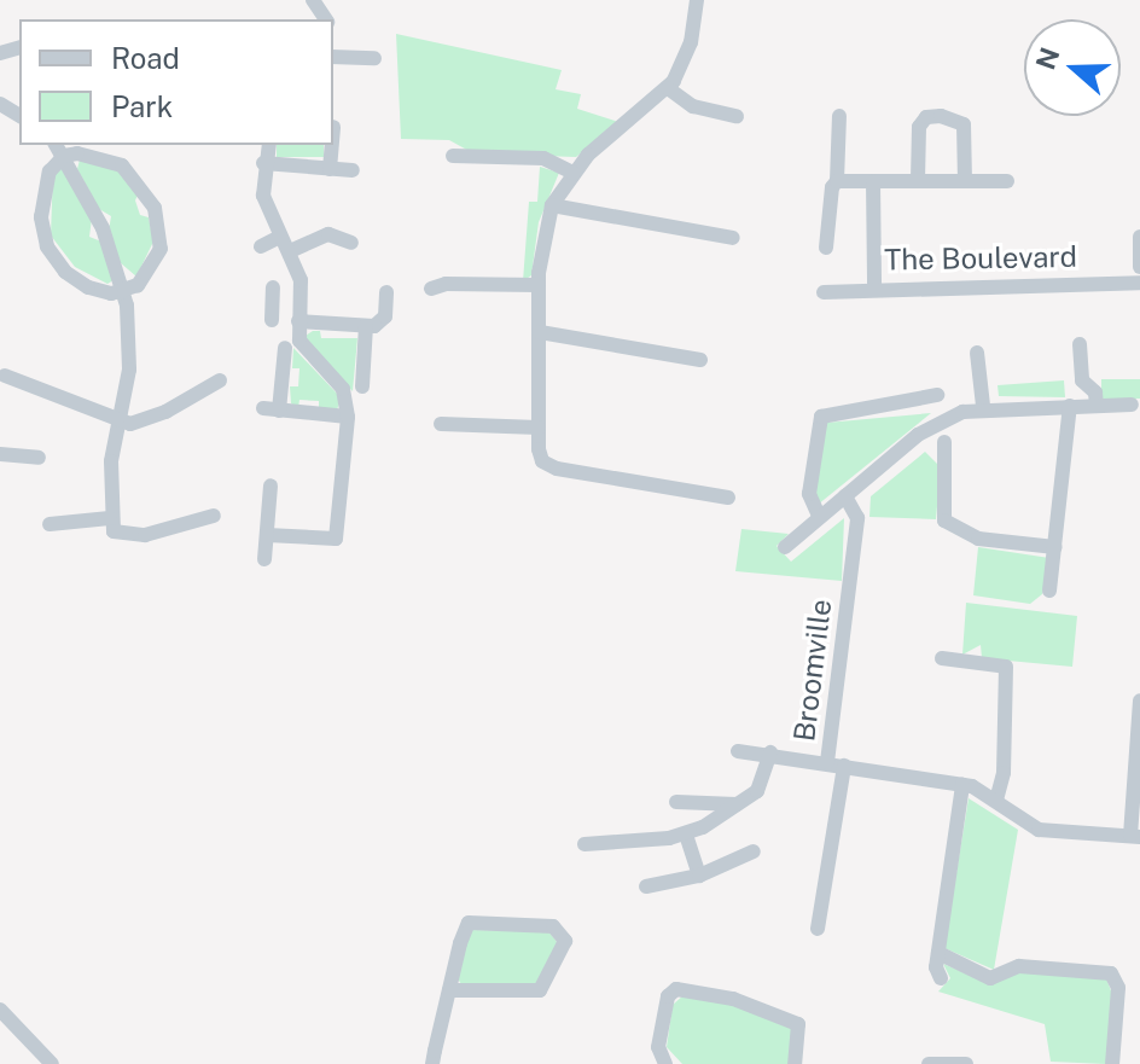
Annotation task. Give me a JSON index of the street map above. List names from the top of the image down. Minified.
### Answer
{"streets":{"street":["The Boulevard","Broomville"]},"legend":["Road","Park"],"north":"left"}
